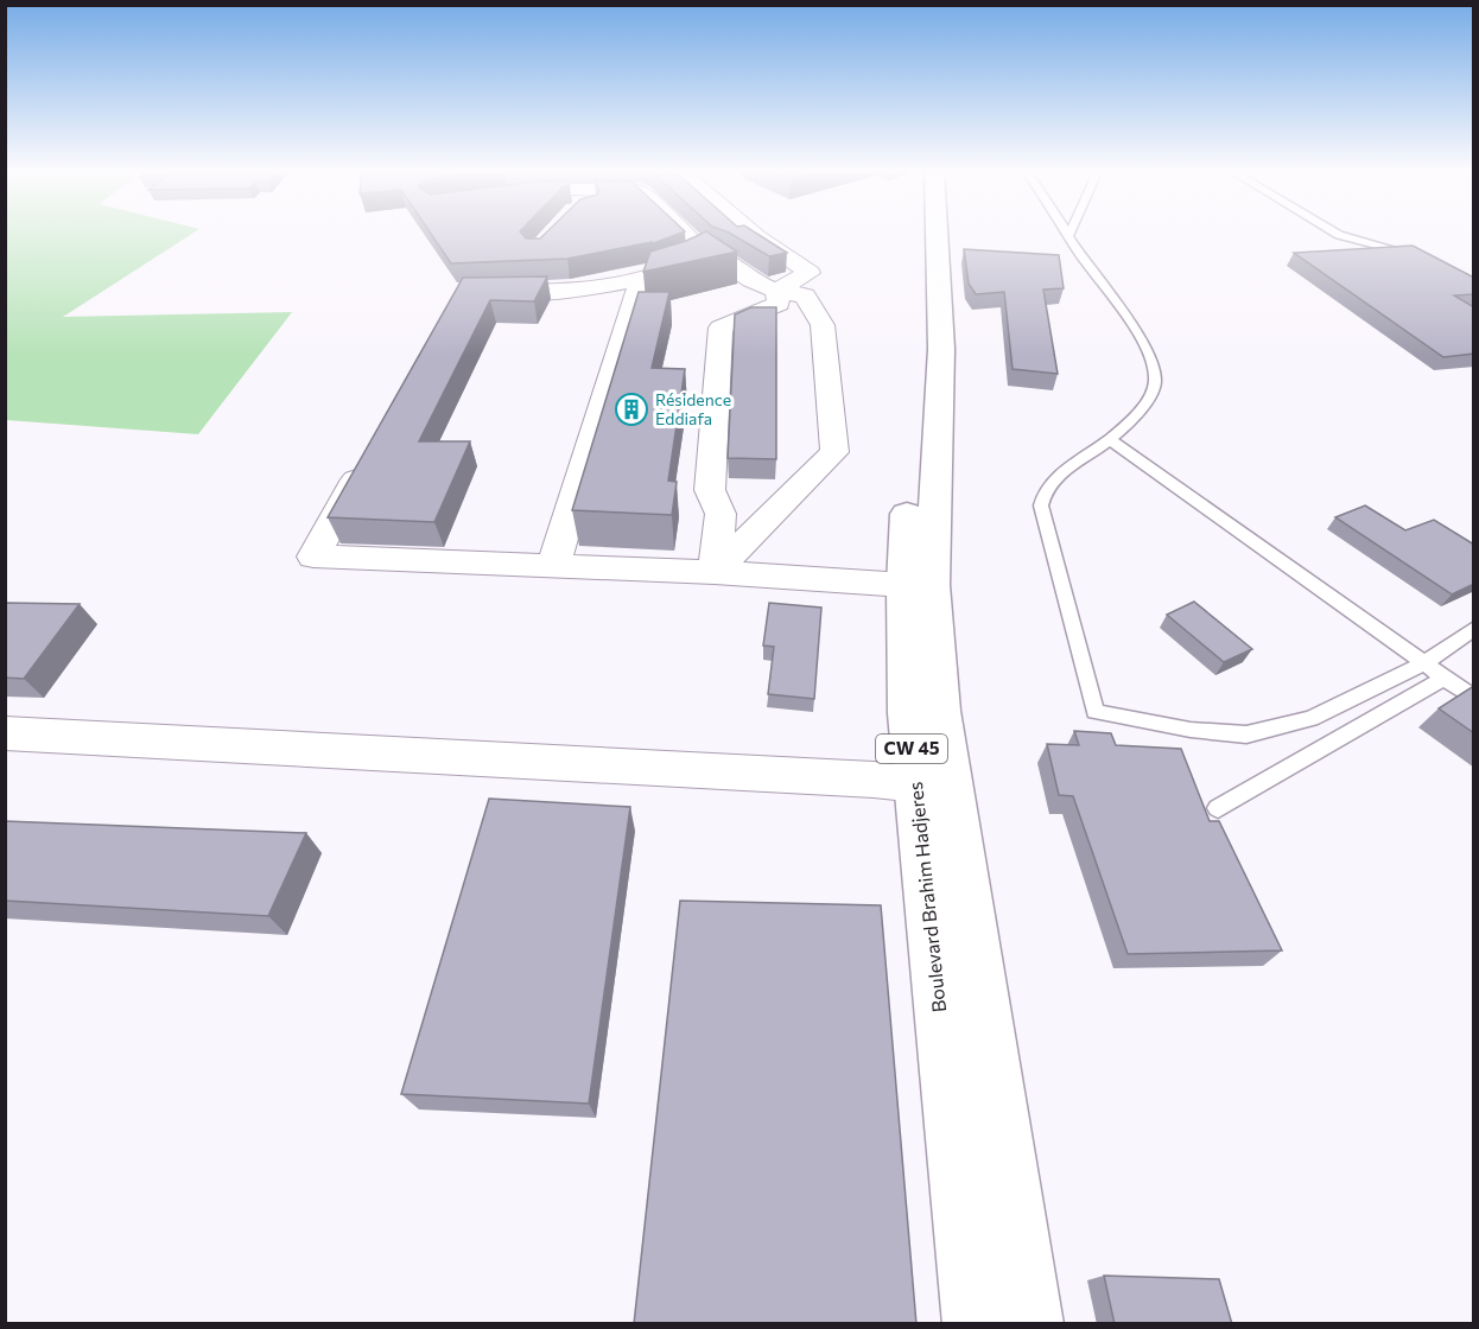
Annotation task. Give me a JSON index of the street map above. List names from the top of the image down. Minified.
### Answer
{"streets":{"main road":["CW 45","Boulevard Brahim Hadjeres"]},"places":{"building":["Résidence Eddiafa"]}}
